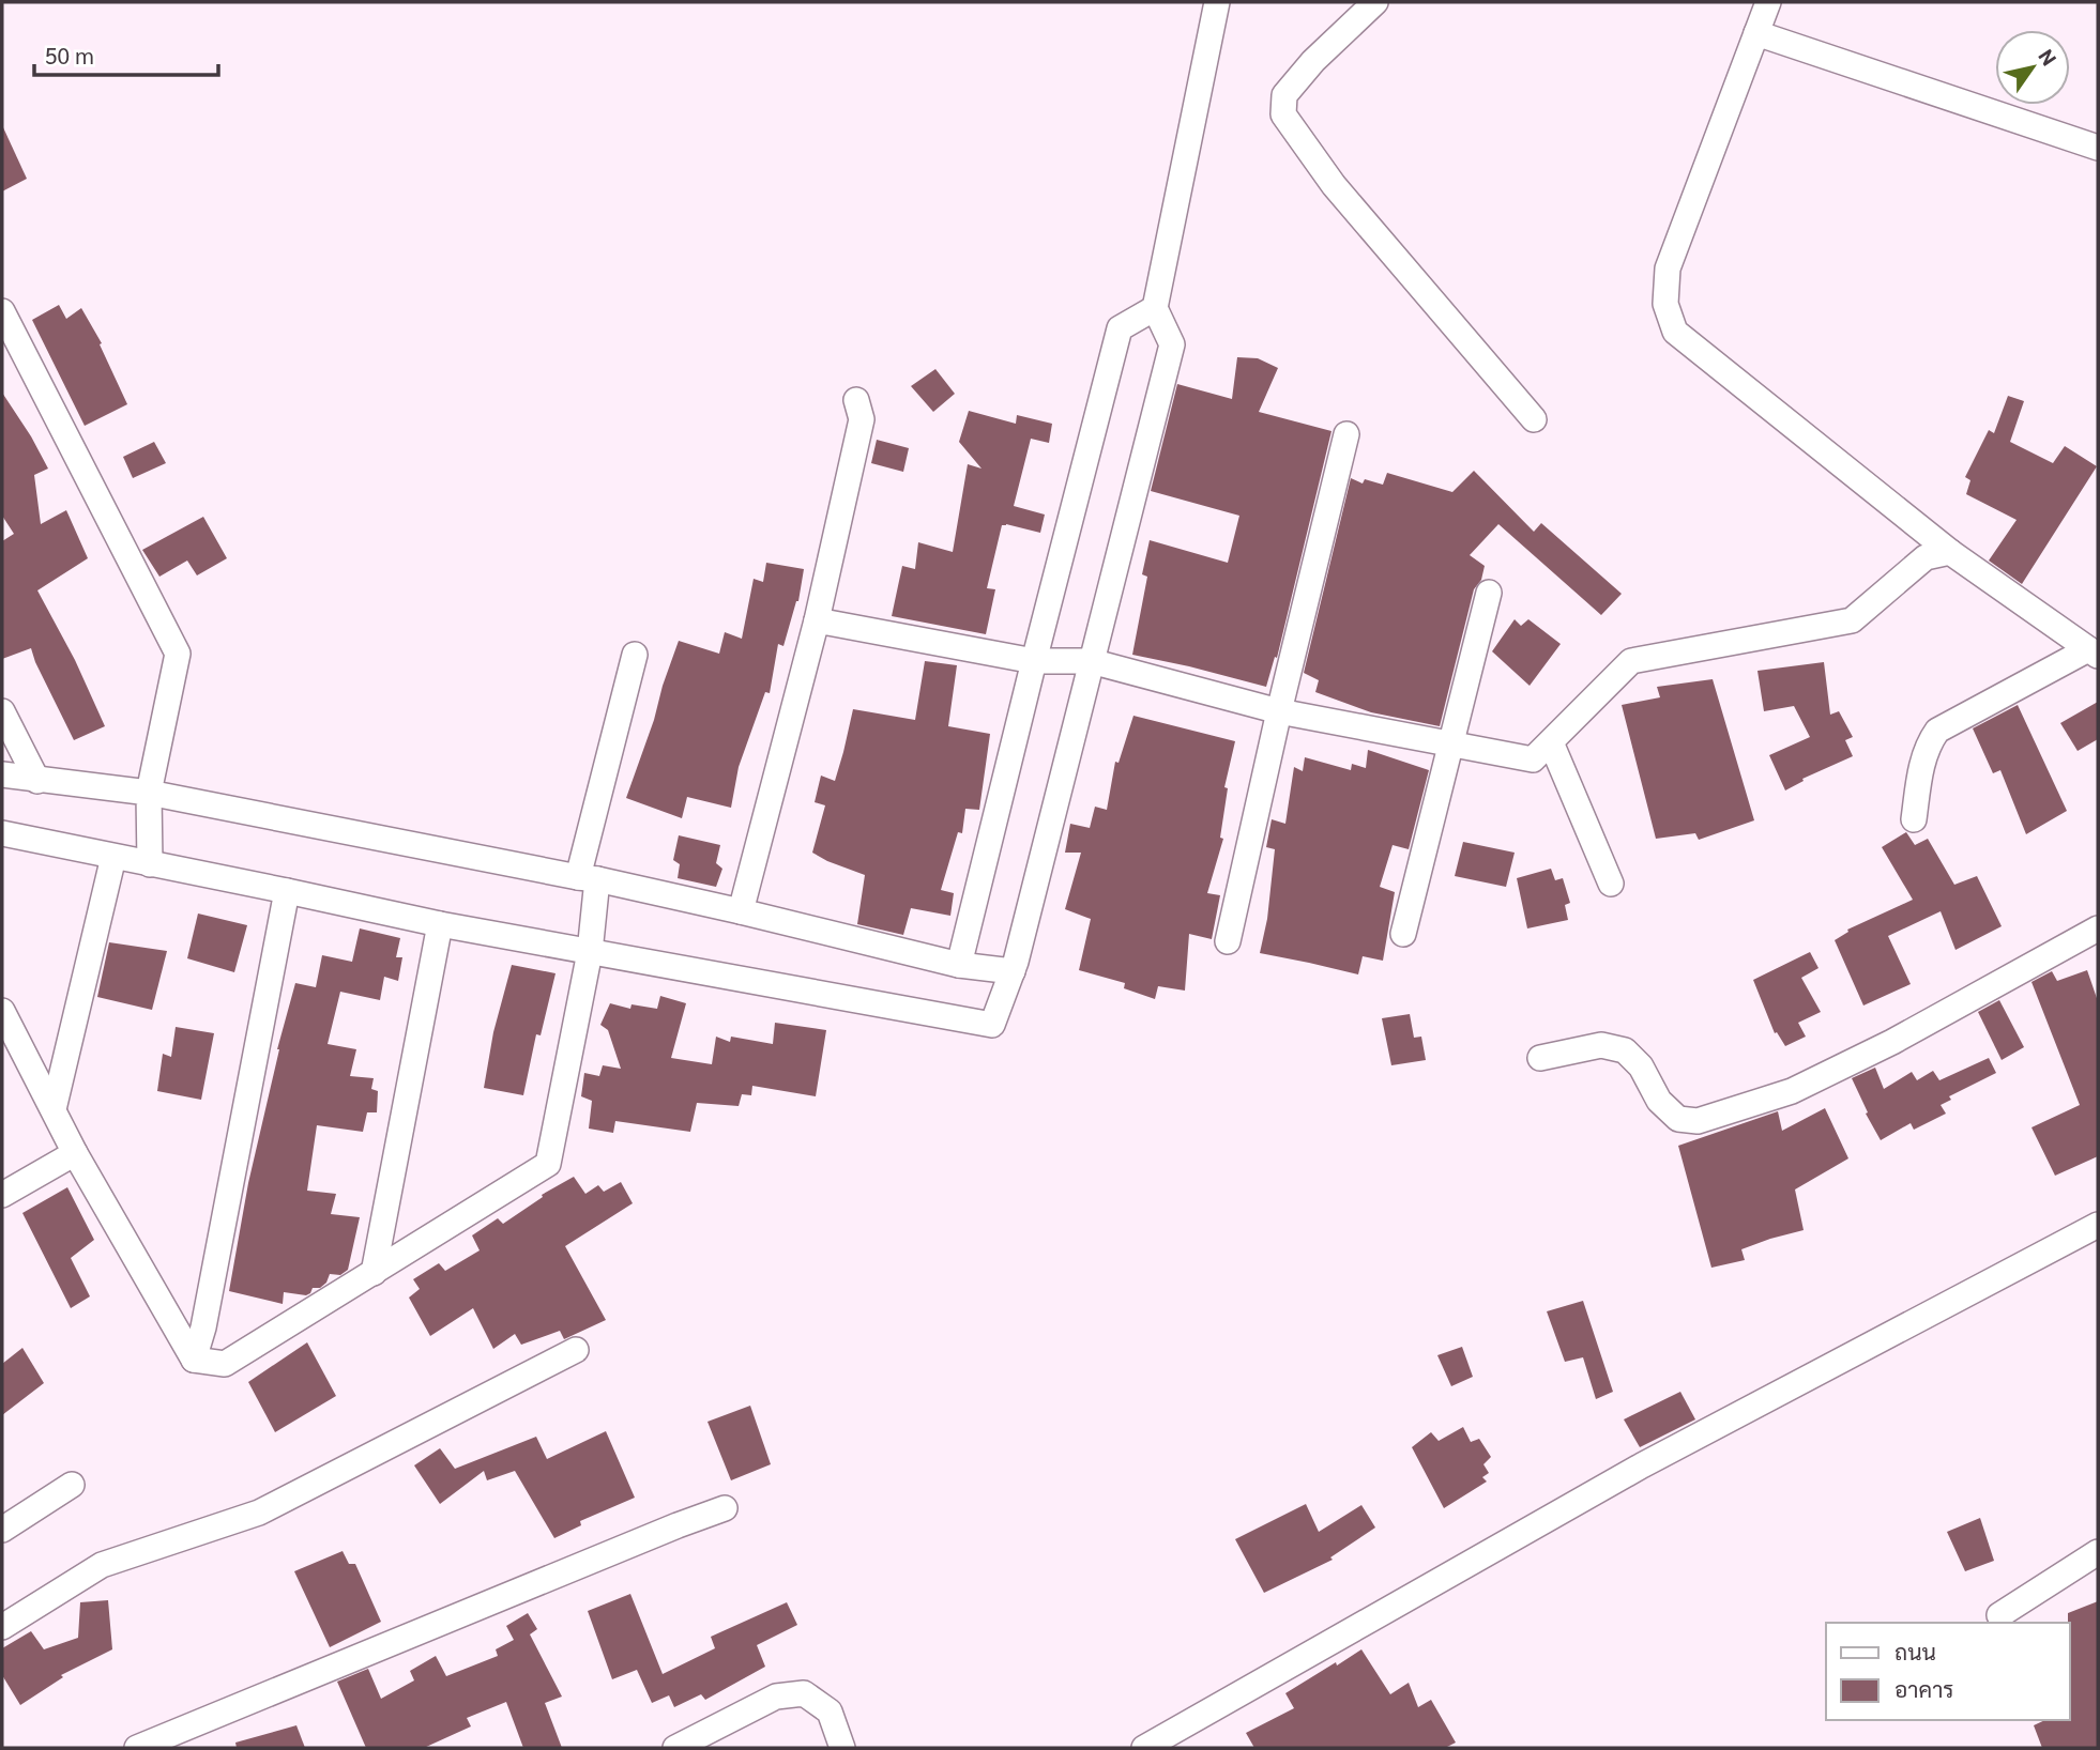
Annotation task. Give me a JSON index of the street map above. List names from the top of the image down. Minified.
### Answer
{"legend":["ถนน","อาคาร"],"scale_bar":"50 m","north":"top right"}
